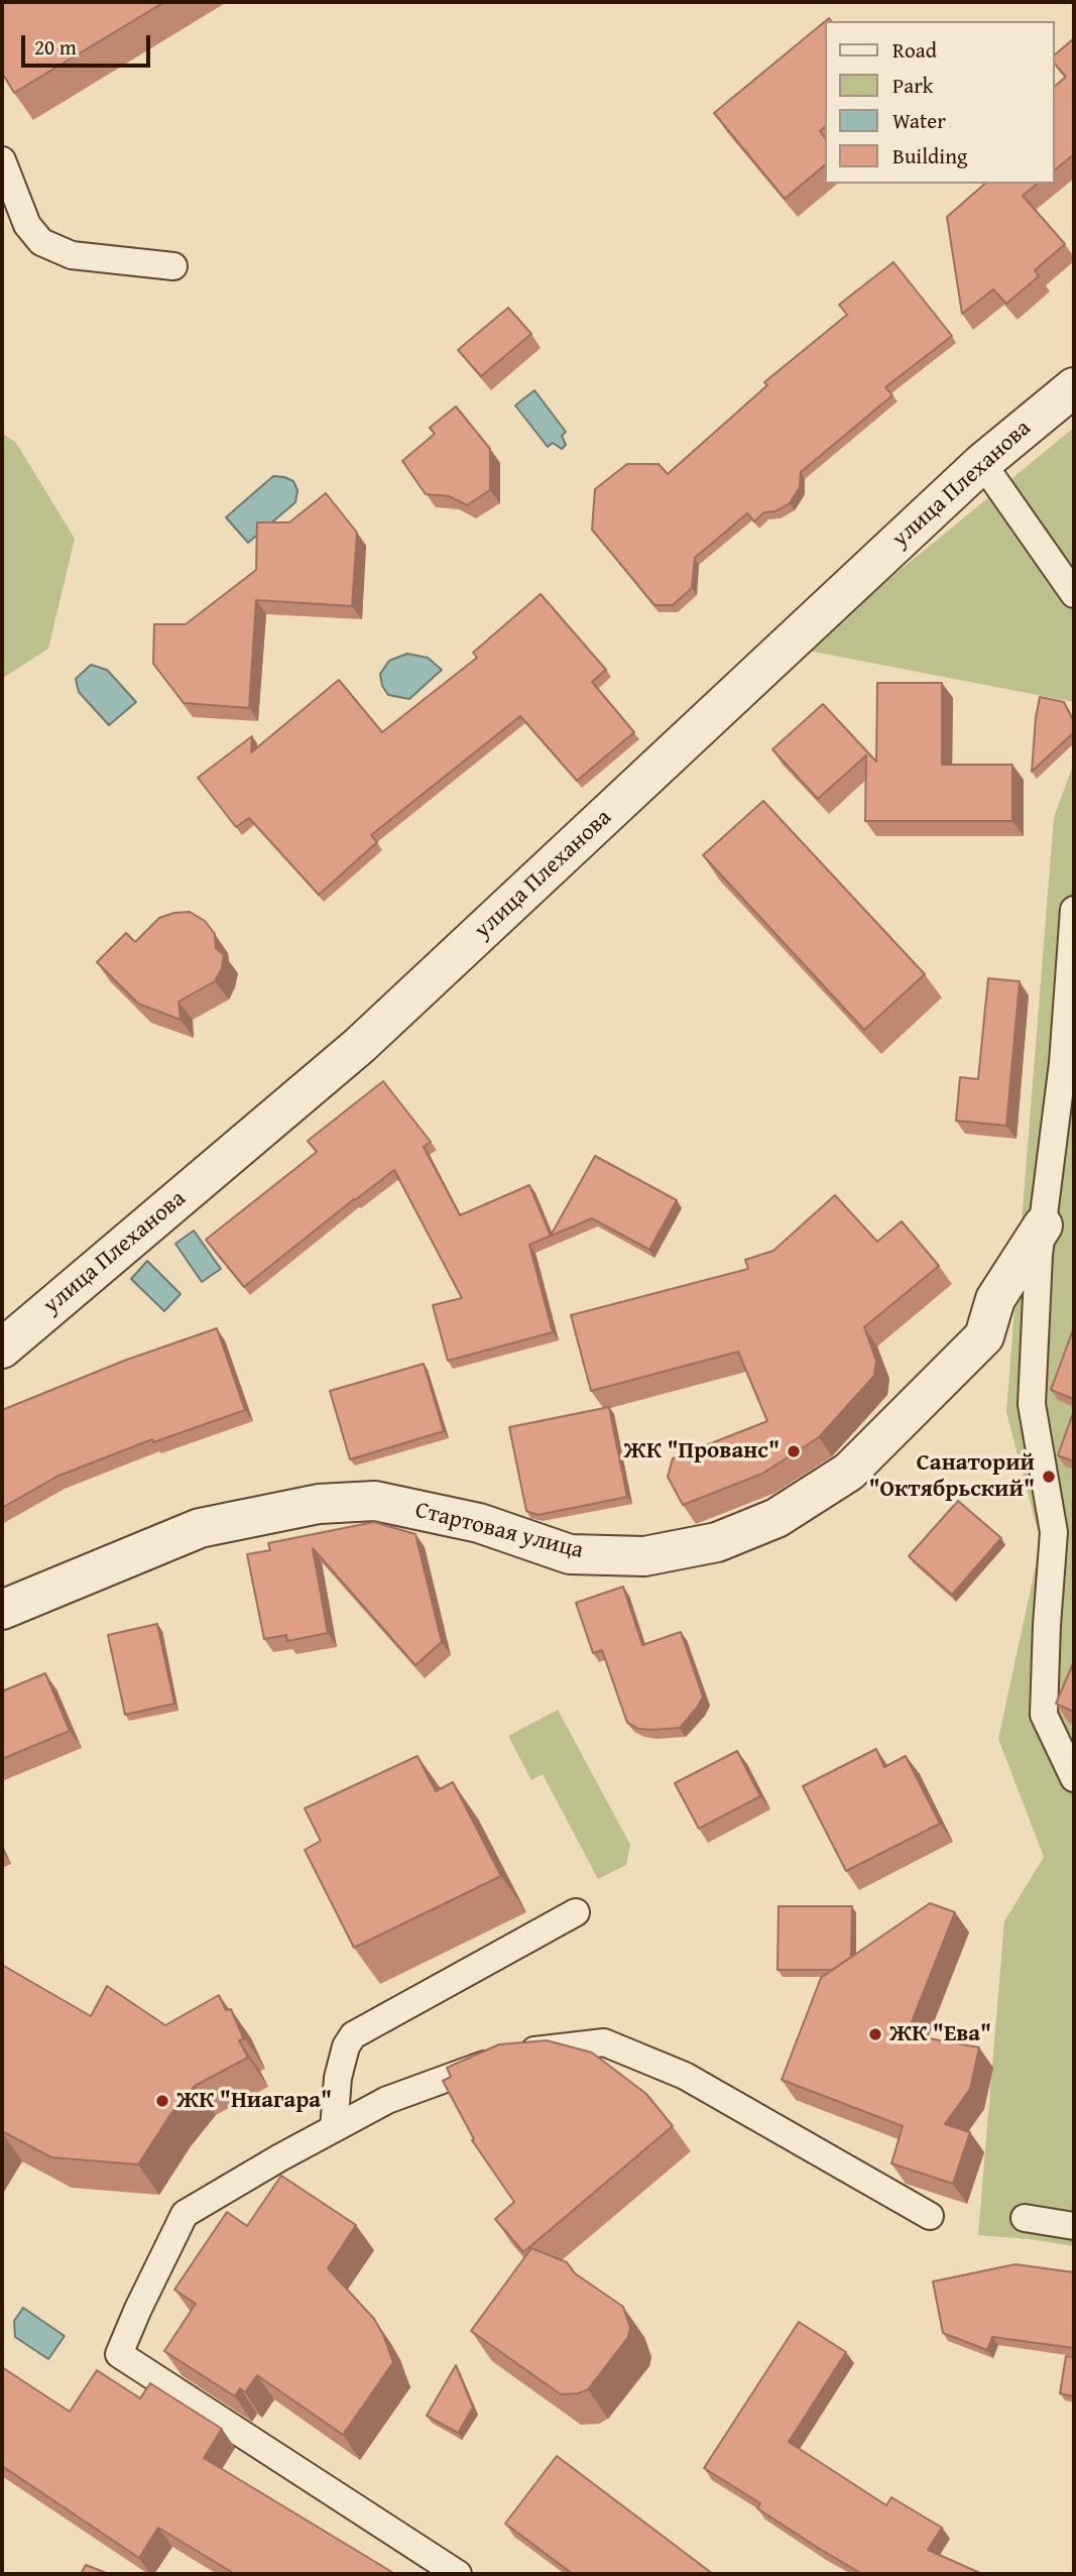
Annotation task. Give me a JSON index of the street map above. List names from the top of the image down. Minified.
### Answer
{"streets":{"street":["улица Плеханова","Стартовая улица"]},"places":["ЖК \"Прованс\"","Санаторий \"Октябрьский\"","ЖК \"Ева\"","ЖК \"Ниагара\""],"legend":["Road","Park","Water","Building"],"scale_bar":"20 m"}
